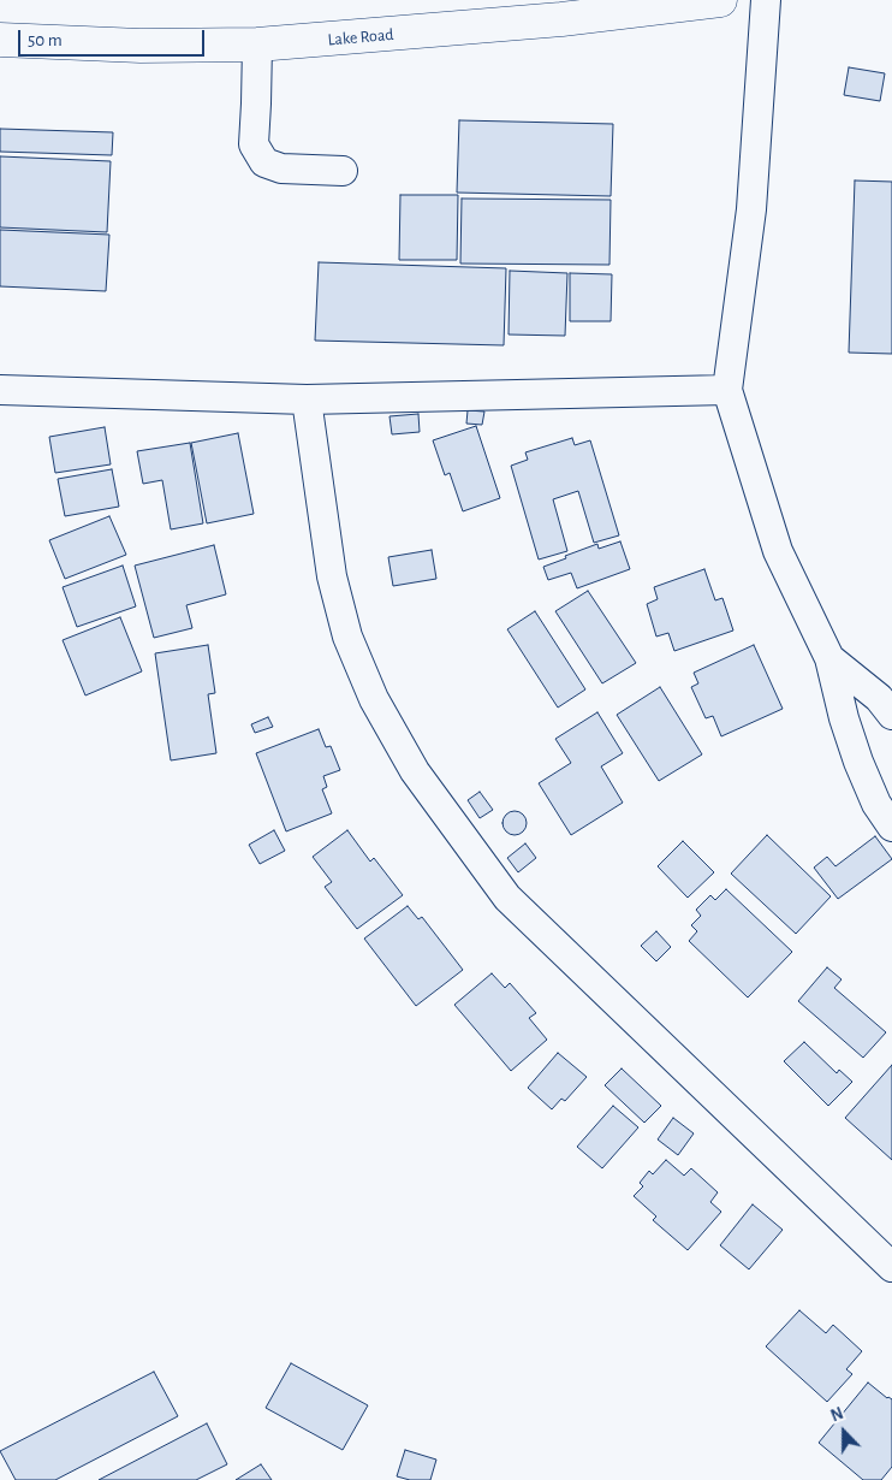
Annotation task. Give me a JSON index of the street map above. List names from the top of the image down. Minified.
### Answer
{"streets":{"main road":["Lake Road"]},"scale_bar":"50 m","north":"top"}
